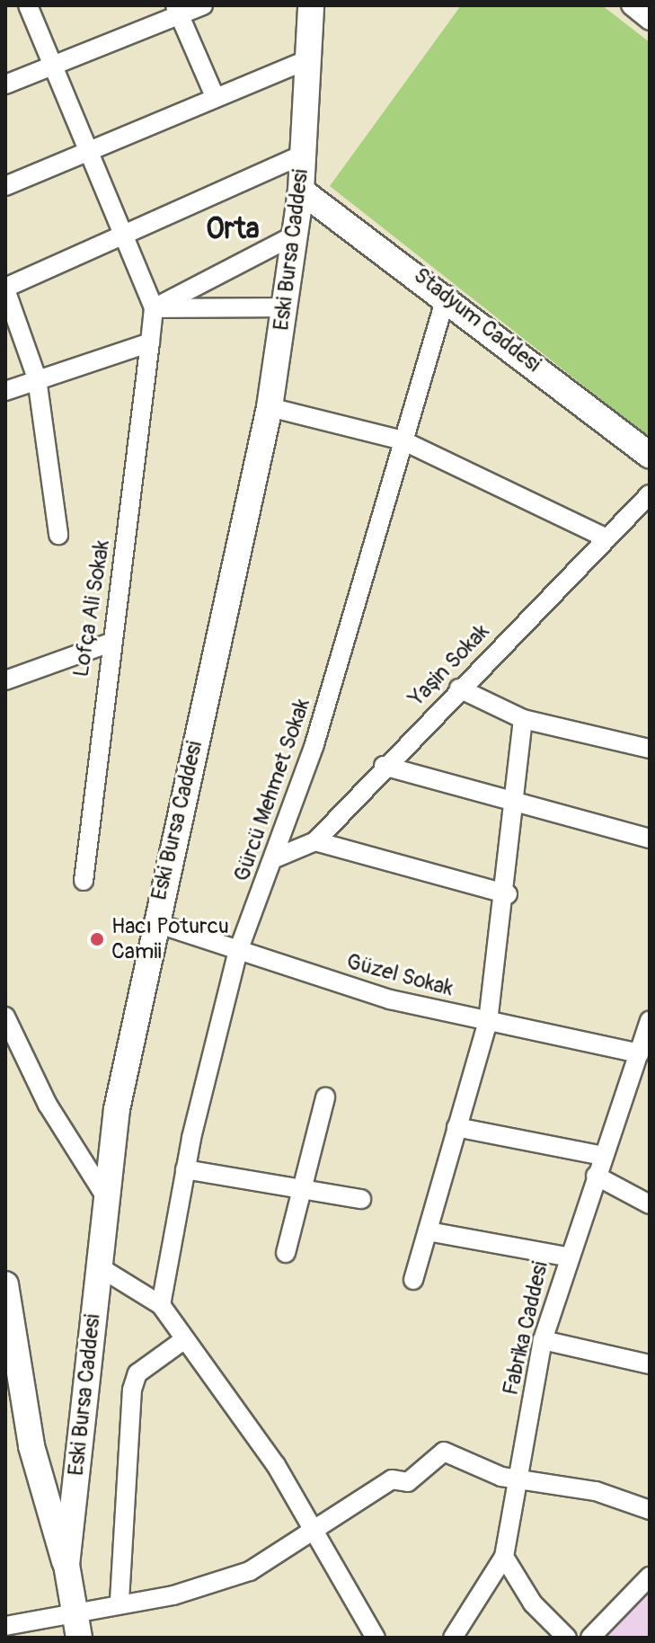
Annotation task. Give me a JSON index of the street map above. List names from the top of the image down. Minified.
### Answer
{"streets":{"street":["Eski Bursa Caddesi","Stadyum Caddesi","Lofça Ali Sokak","Yaşin Sokak","Gürcü Mehmet Sokak","Güzel Sokak","Fabrika Caddesi"]},"crossings":[["Eski Bursa Caddesi","Stadyum Caddesi"],["Eski Bursa Caddesi","Güzel Sokak"],["Stadyum Caddesi","Gürcü Mehmet Sokak"],["Yaşin Sokak","Gürcü Mehmet Sokak"],["Gürcü Mehmet Sokak","Güzel Sokak"],["Güzel Sokak","Fabrika Caddesi"]],"districts":["Orta"],"places":["Hacı Poturcu Camii"]}
